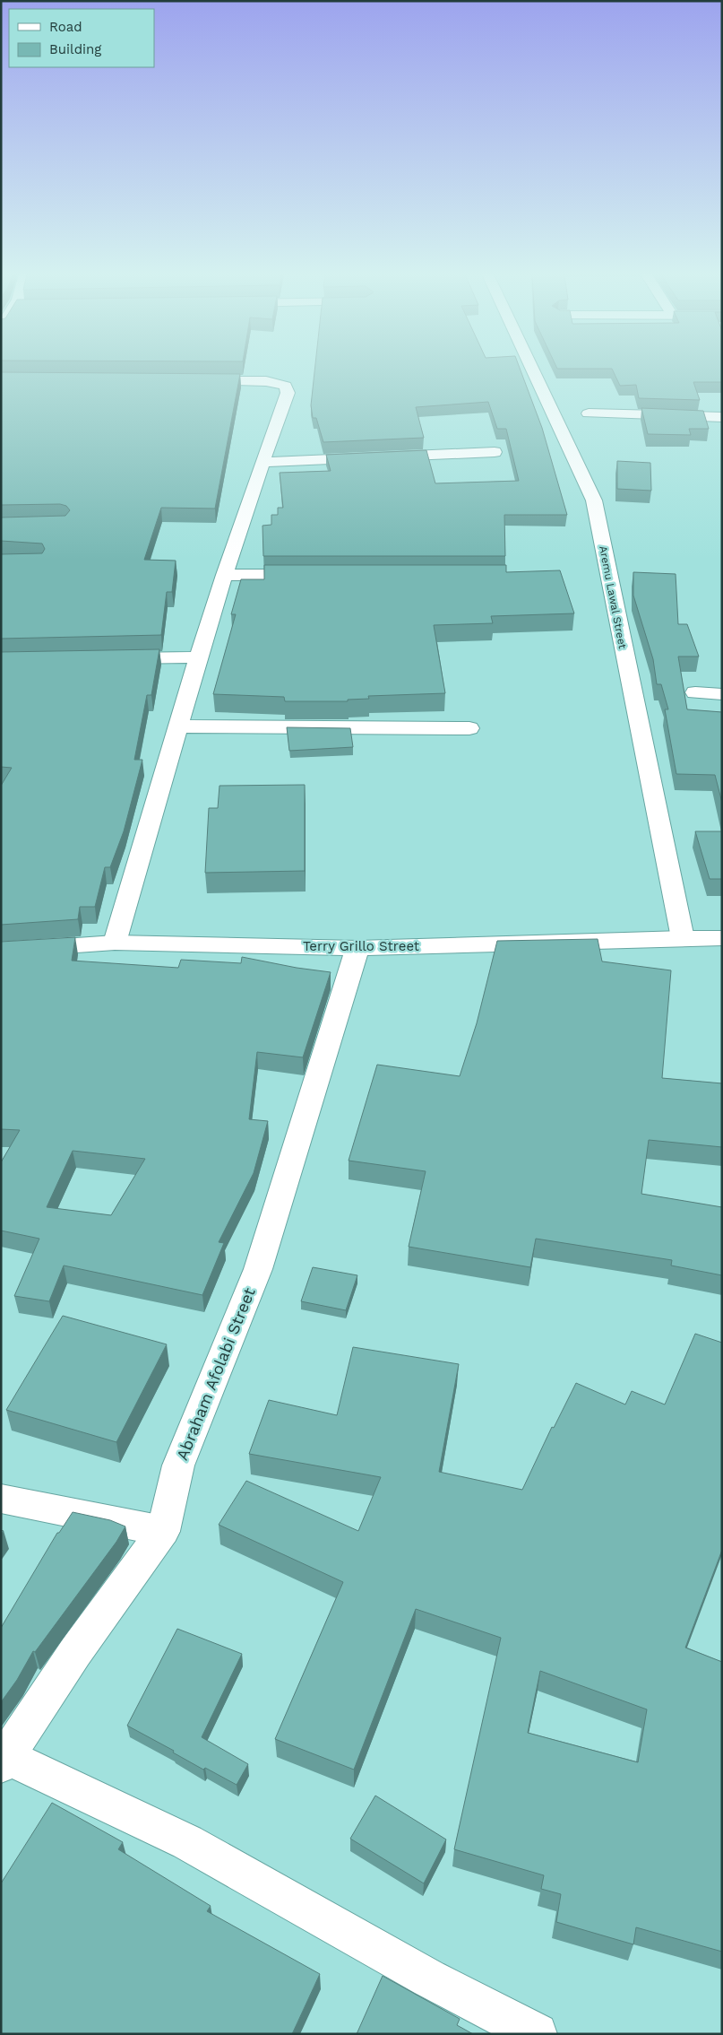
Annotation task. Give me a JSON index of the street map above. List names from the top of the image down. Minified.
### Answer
{"streets":{"street":["Aremu Lawal Street","Terry Grillo Street","Abraham Afolabi Street"]},"crossings":[["Aremu Lawal Street","Terry Grillo Street"],["Terry Grillo Street","Abraham Afolabi Street"]],"legend":["Road","Building"]}
